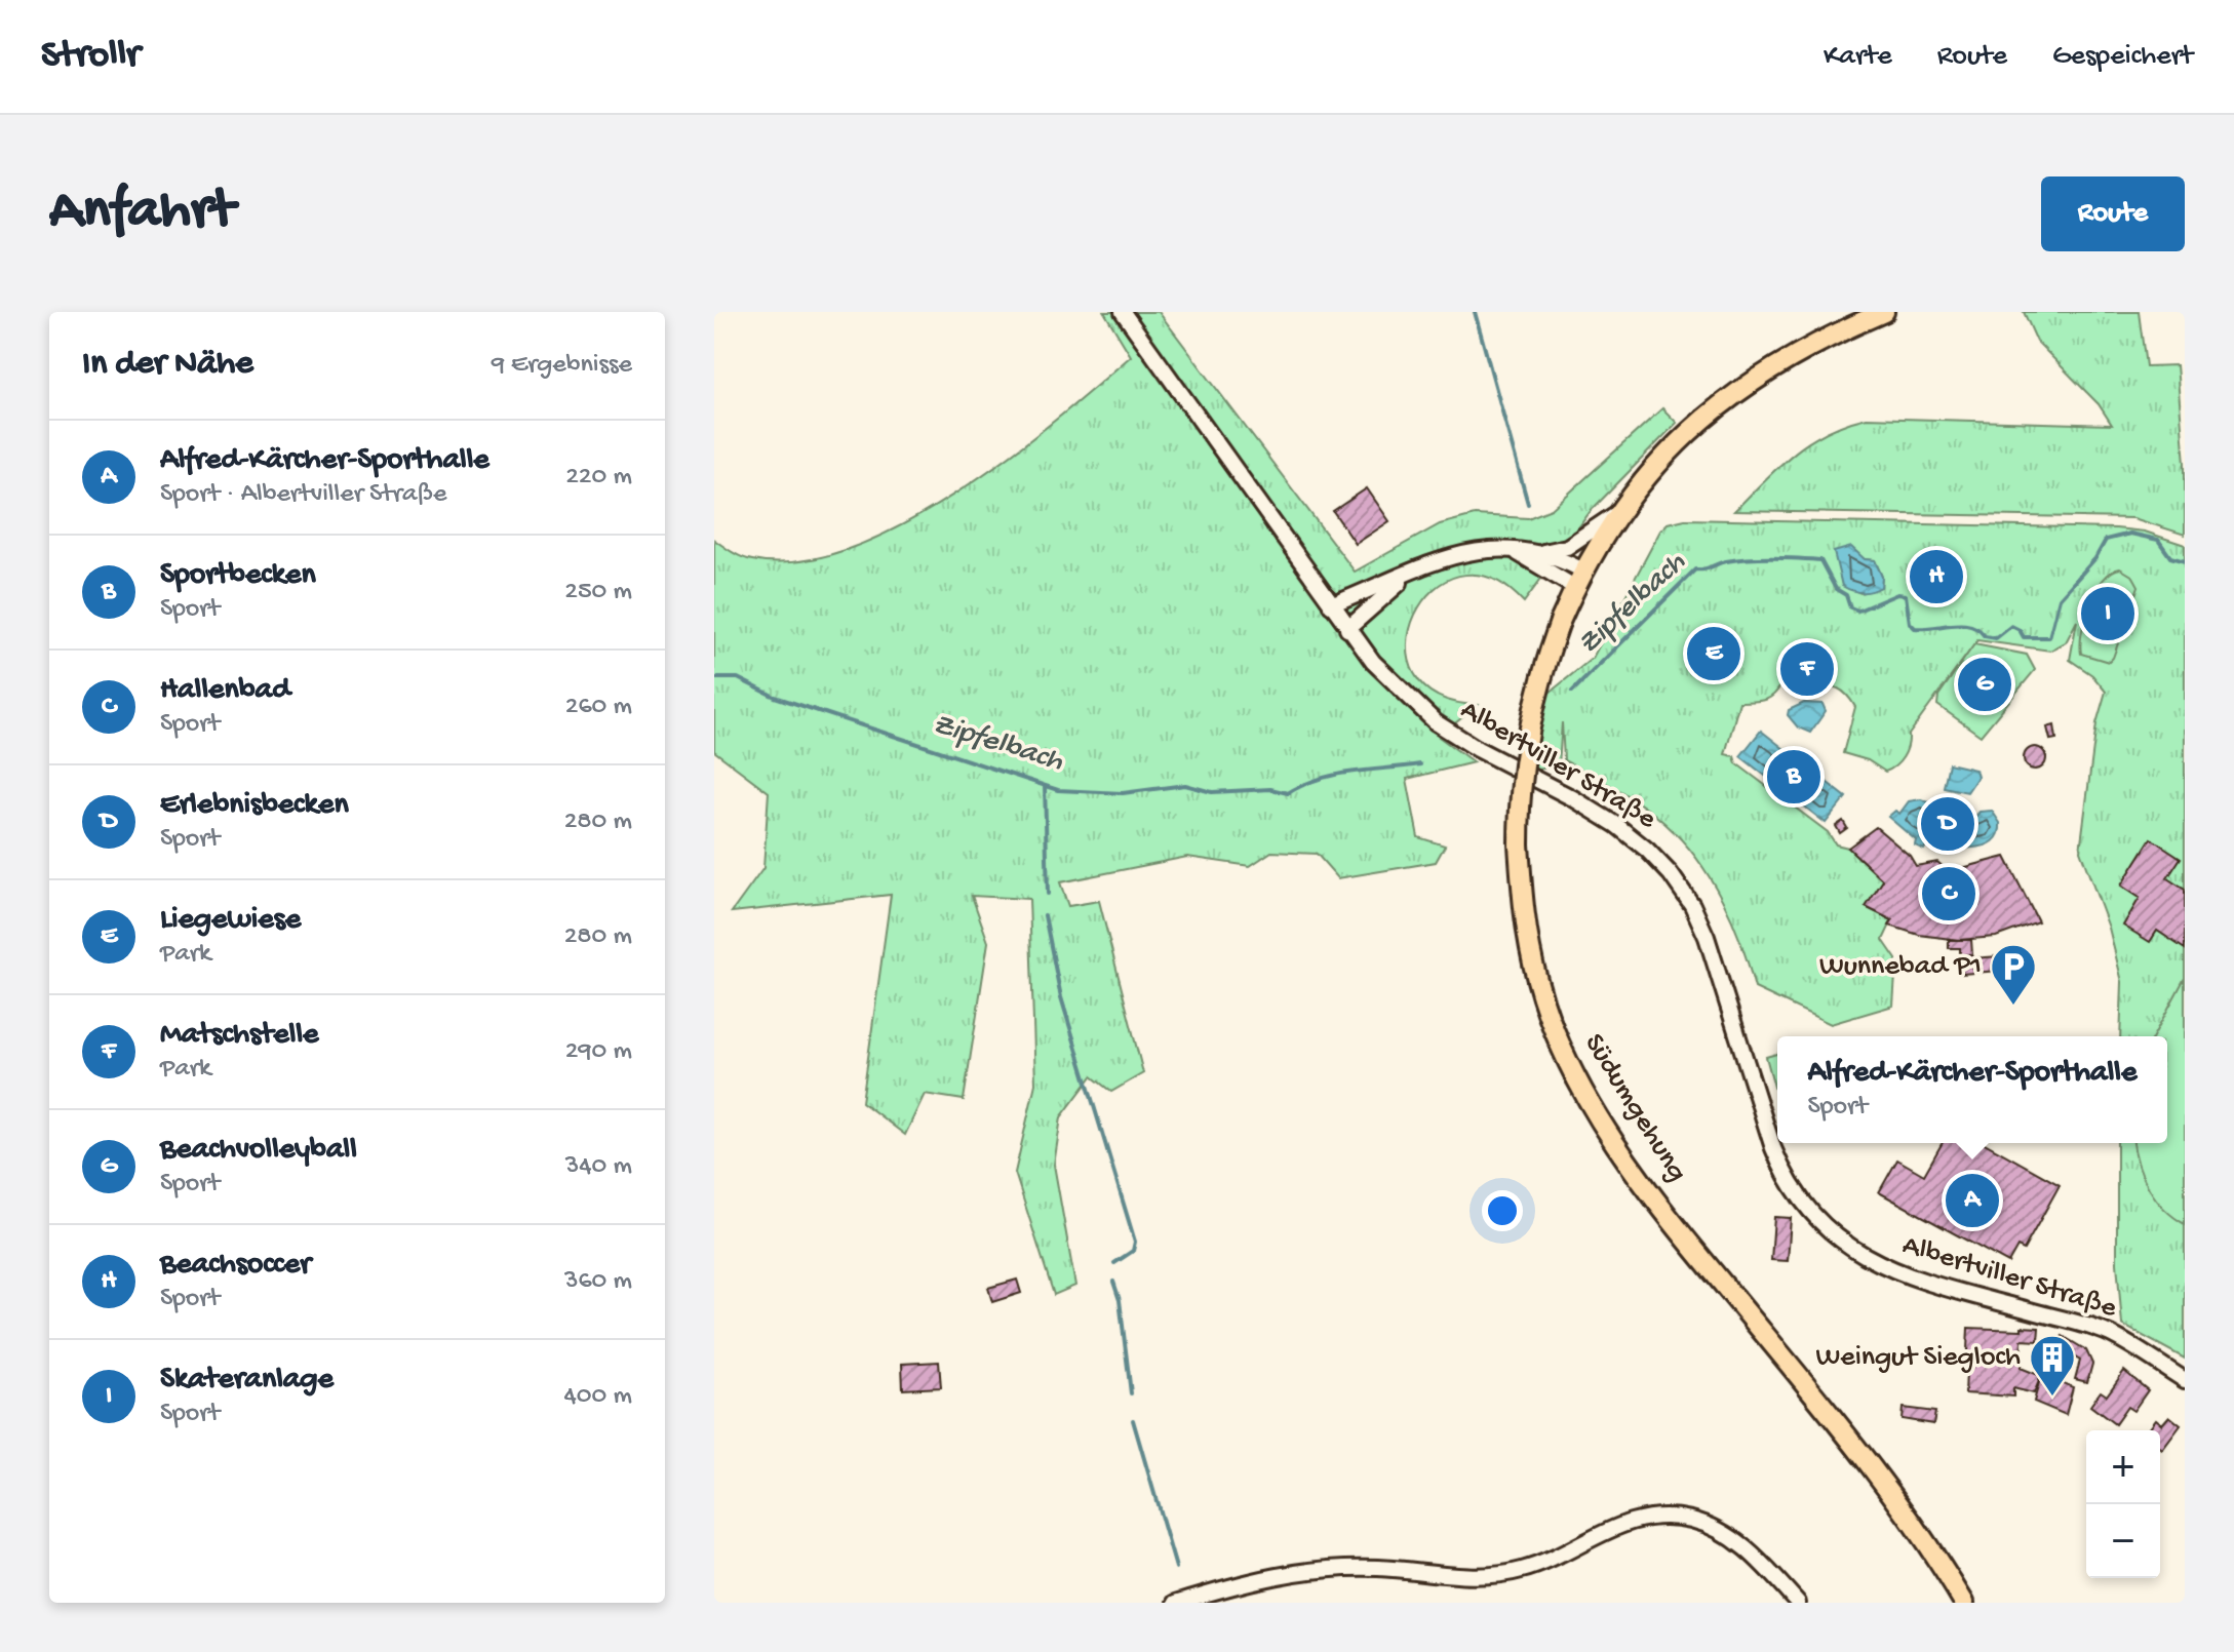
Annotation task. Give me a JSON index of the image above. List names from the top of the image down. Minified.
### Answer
{"streets":{"main road":["Südumgehung"],"street":["Albertviller Straße"]},"water":["Zipfelbach"],"places":{"parking":["Wunnebad P1"],"building":["Weingut Siegloch"]},"page":{"header":"Strollr","nav":["Karte","Route","Gespeichert"],"buttons":"Route","title":"Anfahrt","heading":["In der Nähe","9 Ergebnisse"],"list":[{"mark":"A","name":"Alfred-Kärcher-Sporthalle","note":"Sport · Albertviller Straße","value":"220 m"},{"mark":"B","name":"Sportbecken","note":"Sport","value":"250 m"},{"mark":"C","name":"Hallenbad","note":"Sport","value":"260 m"},{"mark":"D","name":"Erlebnisbecken","note":"Sport","value":"280 m"},{"mark":"E","name":"Liegewiese","note":"Park","value":"280 m"},{"mark":"F","name":"Matschstelle","note":"Park","value":"290 m"},{"mark":"G","name":"Beachvolleyball","note":"Sport","value":"340 m"},{"mark":"H","name":"Beachsoccer","note":"Sport","value":"360 m"},{"mark":"I","name":"Skateranlage","note":"Sport","value":"400 m"}],"pins":["H","I","E","F","G","B","D","C","A"],"popup":["Alfred-Kärcher-Sporthalle","Sport"],"map_buttons":["+","−"]}}
